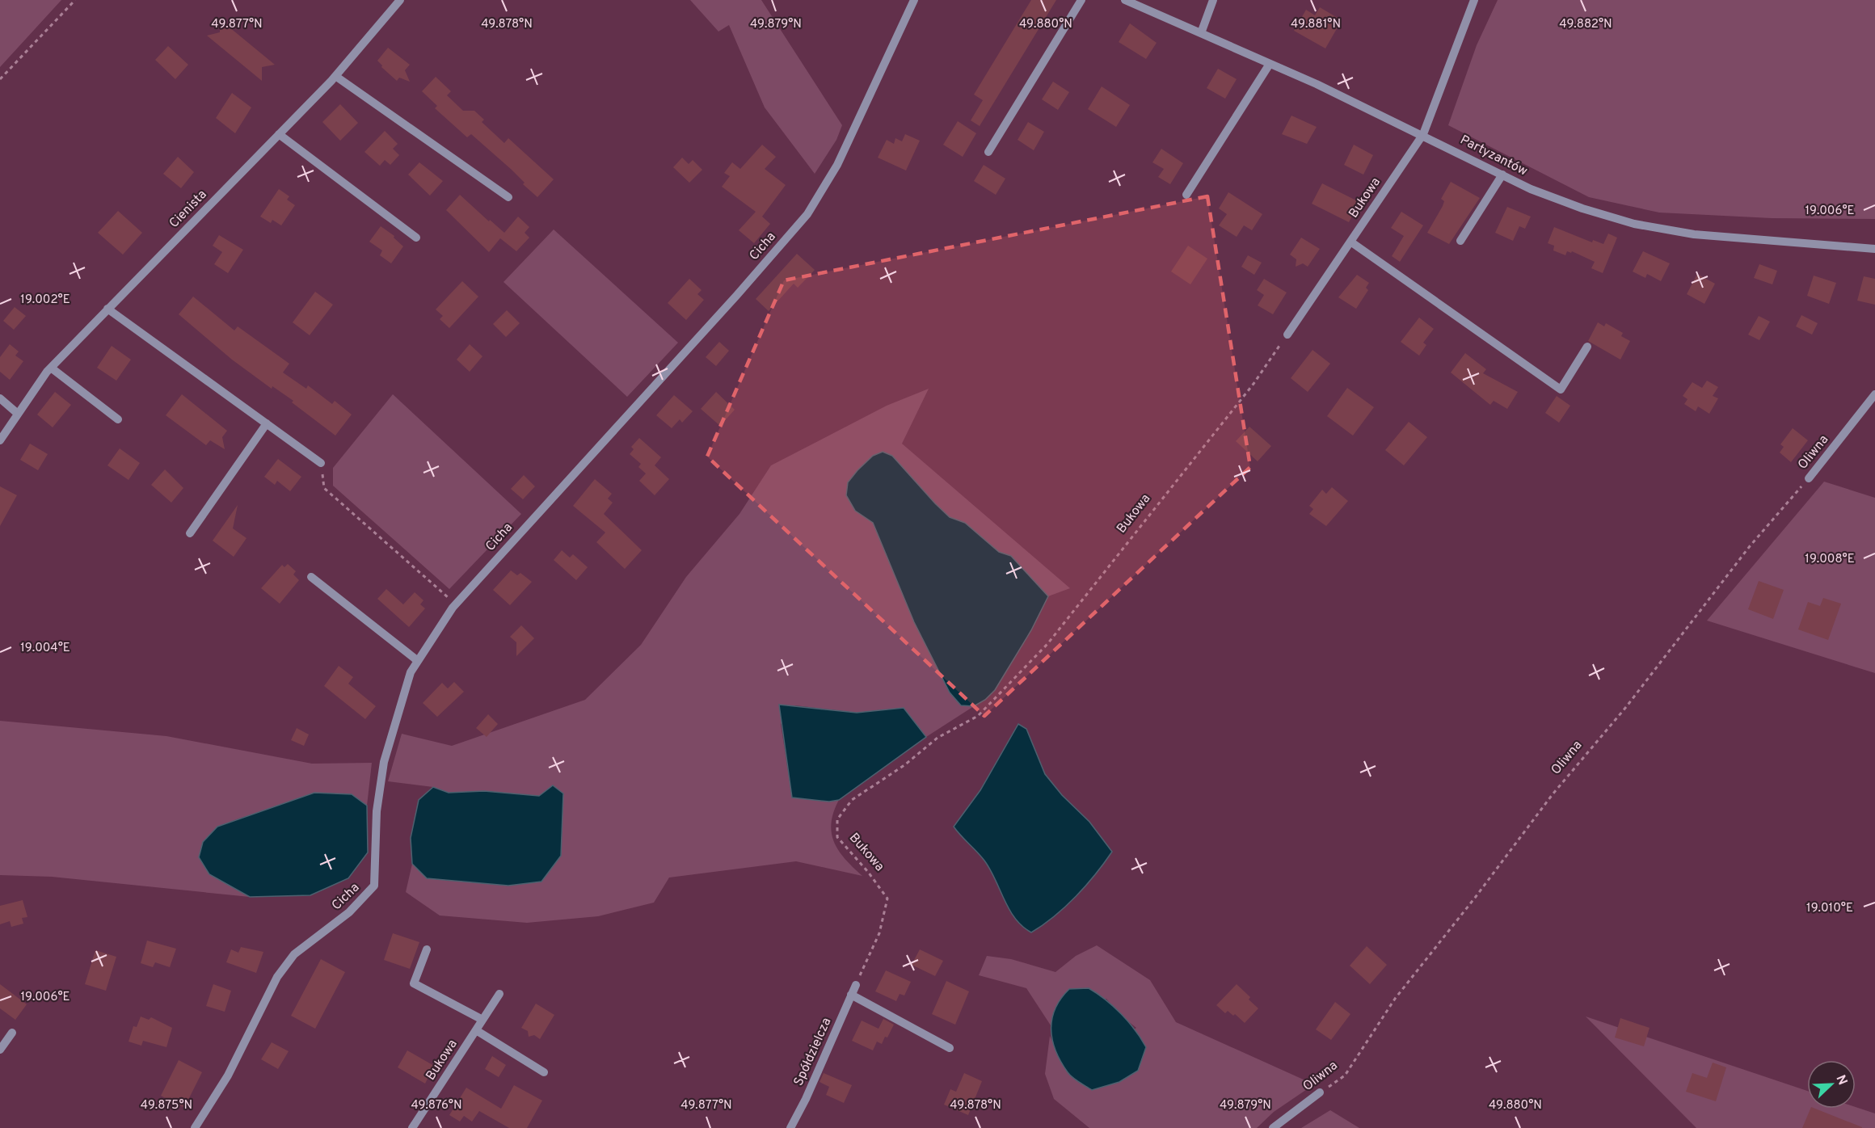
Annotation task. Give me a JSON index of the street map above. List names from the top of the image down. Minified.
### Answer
{"streets":{"street":["Partyzantów","Bukowa","Cienista","Cicha","Oliwna","Spółdzielcza"]},"crossings":[["Partyzantów","Bukowa"],["Bukowa","Spółdzielcza"]],"north":"top right","coordinates":["49.877°N","49.878°N","49.879°N","49.880°N","49.882°N","49.881°N","19.006°E","19.002°E","19.008°E","19.004°E","19.010°E","49.875°N","49.876°N"]}
